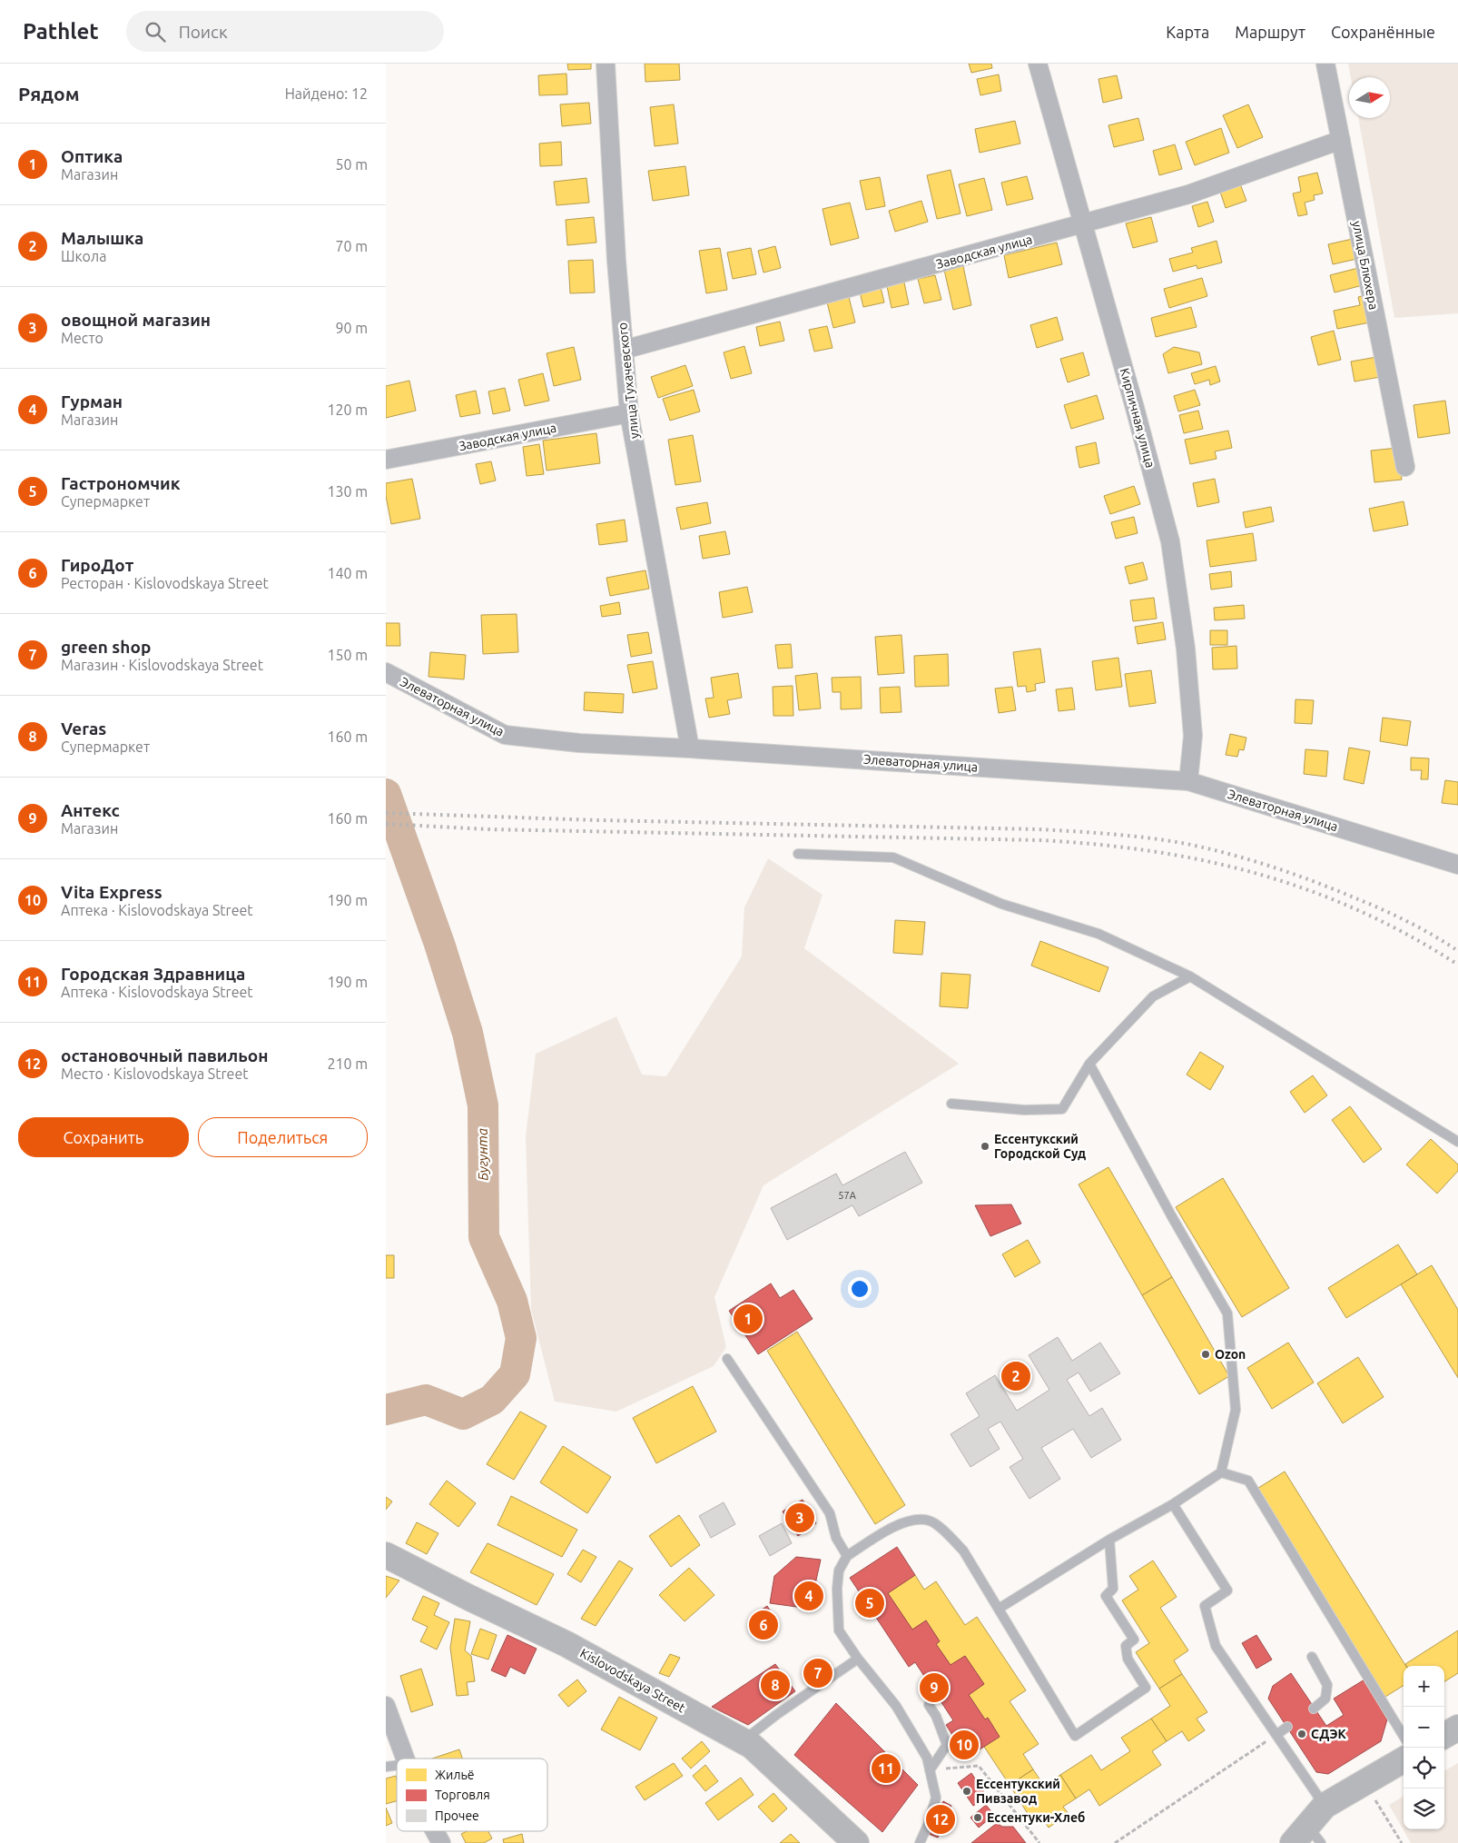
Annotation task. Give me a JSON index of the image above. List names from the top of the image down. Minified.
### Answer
{"streets":{"street":["Заводская улица","улица Блюхера","улица Тухачевского","Кирпичная улица","Элеваторная улица","Kislovodskaya Street"]},"crossings":[["Заводская улица","улица Блюхера"],["Заводская улица","улица Тухачевского"],["Заводская улица","Кирпичная улица"],["улица Тухачевского","Элеваторная улица"],["Кирпичная улица","Элеваторная улица"]],"water":["Бугунта"],"places":["Ессентукский Городской Суд","Ozon","СДЭК","Ессентукский Пивзавод","Ессентуки-Хлеб"],"house_numbers":["57А"],"legend":["Жильё","Торговля","Прочее"],"north":"right","page":{"header":"Pathlet","search":"Поиск","nav":["Карта","Маршрут","Сохранённые"],"heading":["Рядом","Найдено: 12"],"list":[{"mark":"1","name":"Оптика","note":"Магазин","value":"50 m"},{"mark":"2","name":"Малышка","note":"Школа","value":"70 m"},{"mark":"3","name":"овощной магазин","note":"Место","value":"90 m"},{"mark":"4","name":"Гурман","note":"Магазин","value":"120 m"},{"mark":"5","name":"Гастрономчик","note":"Супермаркет","value":"130 m"},{"mark":"6","name":"ГироДот","note":"Ресторан · Kislovodskaya Street","value":"140 m"},{"mark":"7","name":"green shop","note":"Магазин · Kislovodskaya Street","value":"150 m"},{"mark":"8","name":"Veras","note":"Супермаркет","value":"160 m"},{"mark":"9","name":"Антекс","note":"Магазин","value":"160 m"},{"mark":"10","name":"Vita Express","note":"Аптека · Kislovodskaya Street","value":"190 m"},{"mark":"11","name":"Городская Здравница","note":"Аптека · Kislovodskaya Street","value":"190 m"},{"mark":"12","name":"остановочный павильон","note":"Место · Kislovodskaya Street","value":"210 m"}],"buttons":["Сохранить","Поделиться"],"pins":["1","2","3","4","5","6","7","8","9","10","11","12"],"map_buttons":["+","−"]}}
